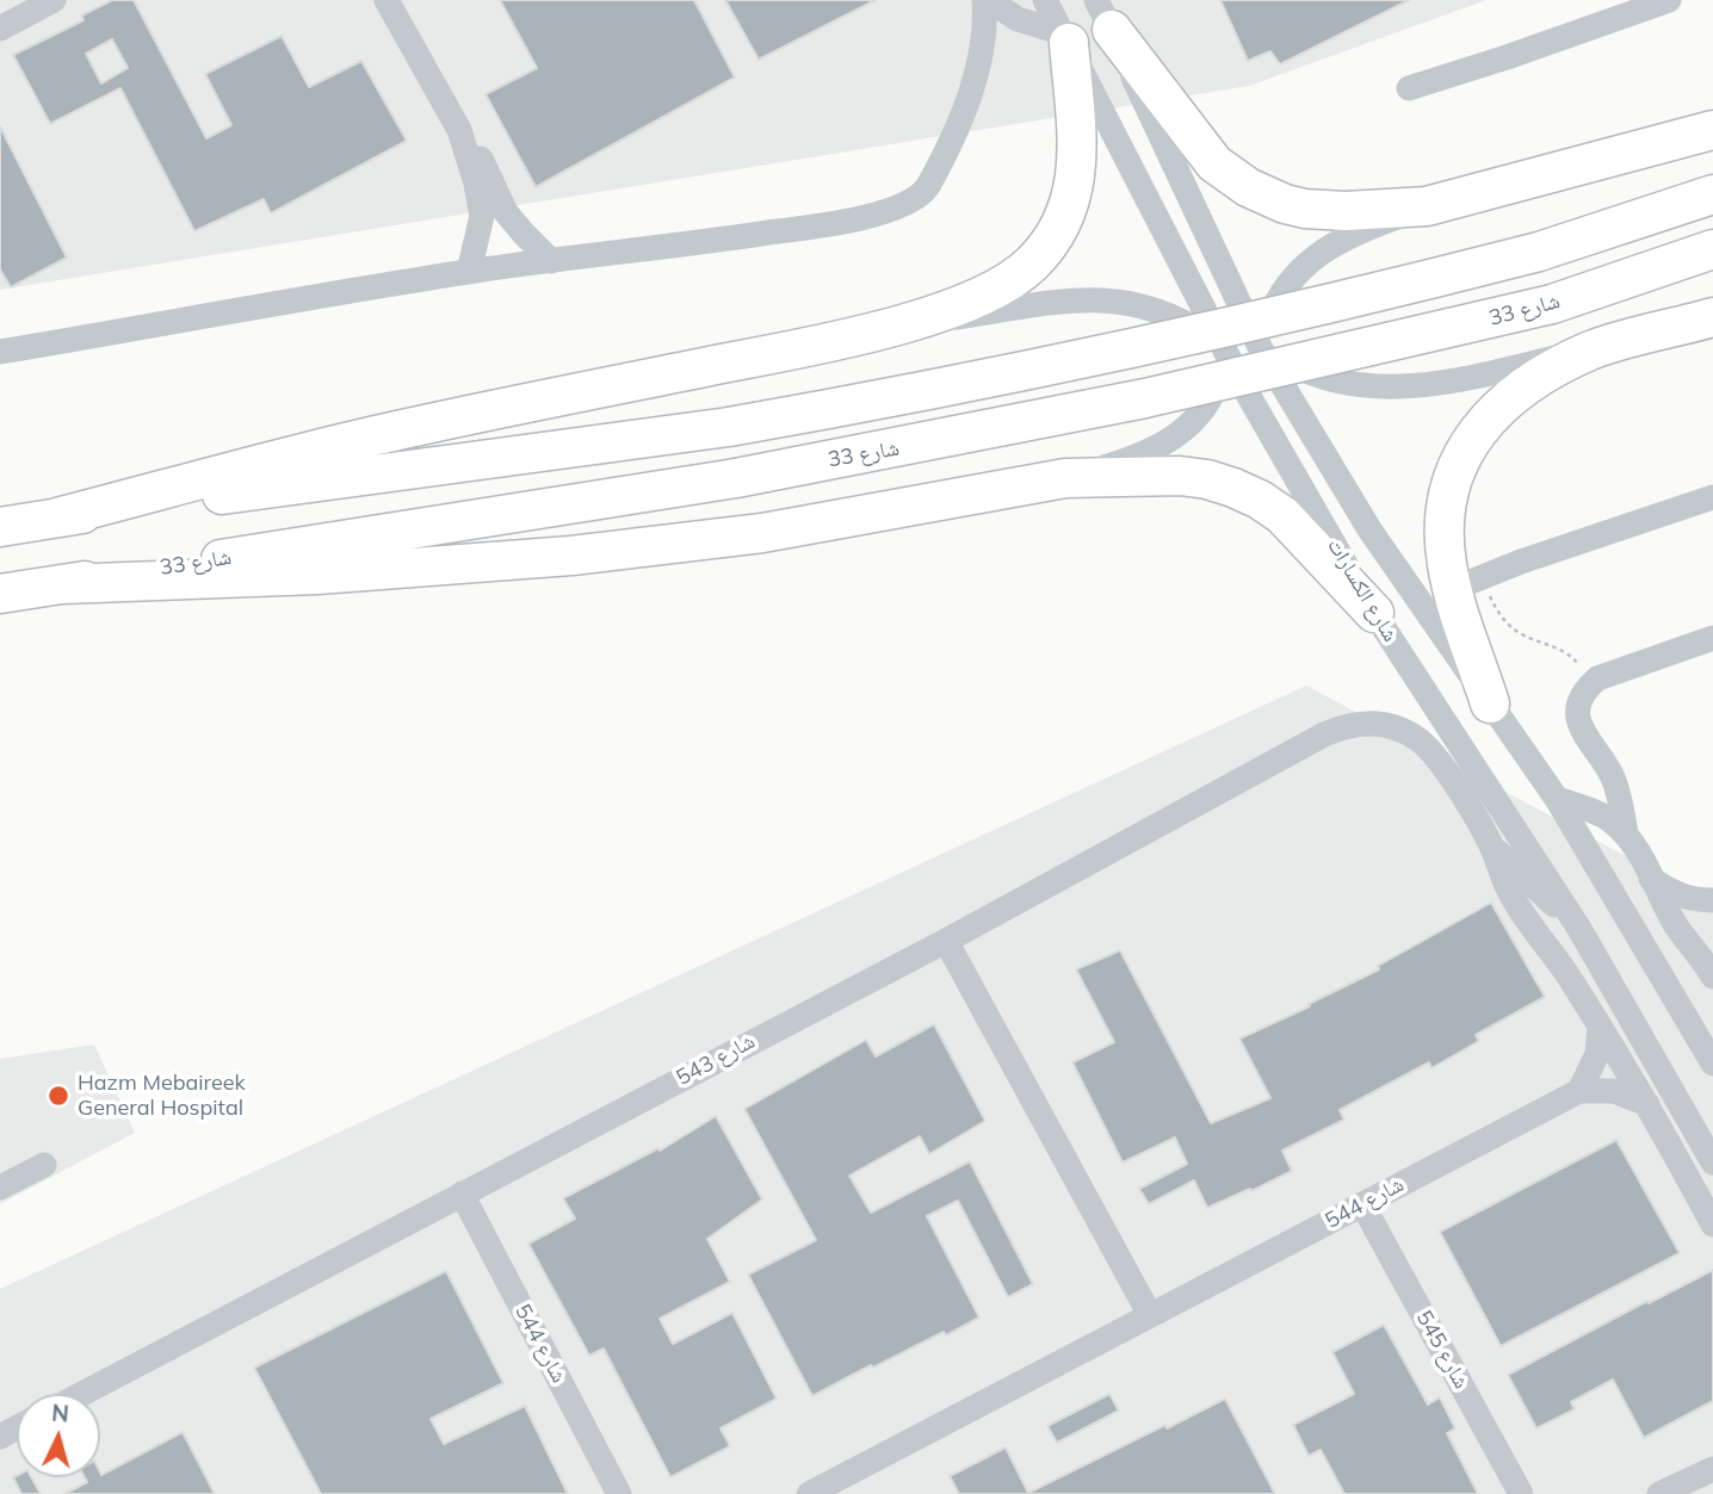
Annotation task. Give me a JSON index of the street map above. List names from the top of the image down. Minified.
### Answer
{"streets":{"highway":["شارع 33"],"street":["شارع الكسارات","شارع 543","شارع 544","شارع 545"]},"crossings":[["شارع 543","شارع 544"],["شارع 544","شارع 545"]],"places":["Hazm Mebaireek General Hospital"],"north":"top"}
